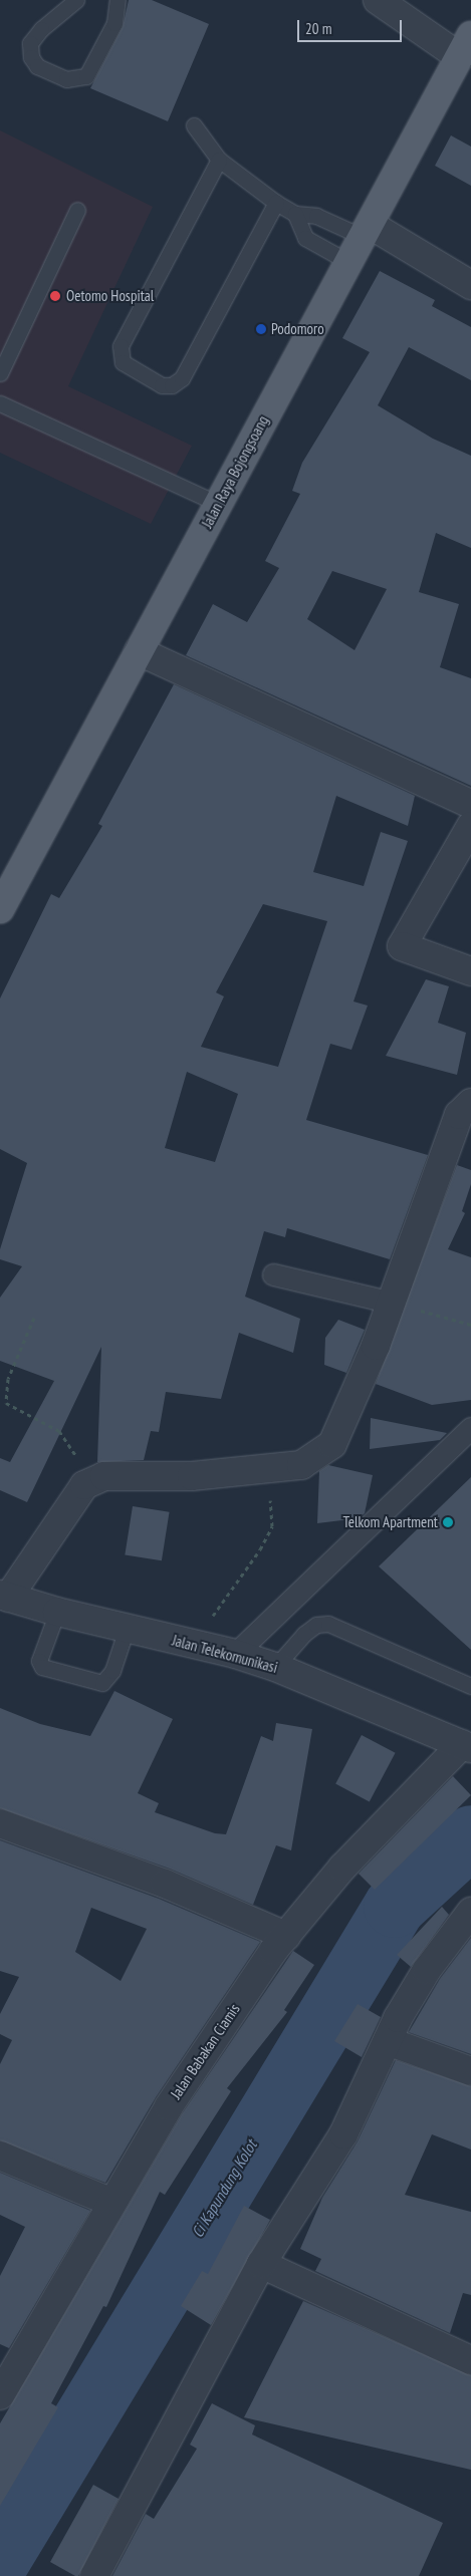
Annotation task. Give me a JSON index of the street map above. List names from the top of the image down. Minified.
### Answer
{"streets":{"main road":["Jalan Raya Bojongsoang"],"street":["Jalan Telekomunikasi","Jalan Babakan Ciamis"]},"crossings":[["Jalan Telekomunikasi","Jalan Babakan Ciamis"]],"water":["Ci Kapundung Kolot"],"places":["Oetomo Hospital","Podomoro","Telkom Apartment"],"scale_bar":"20 m"}
